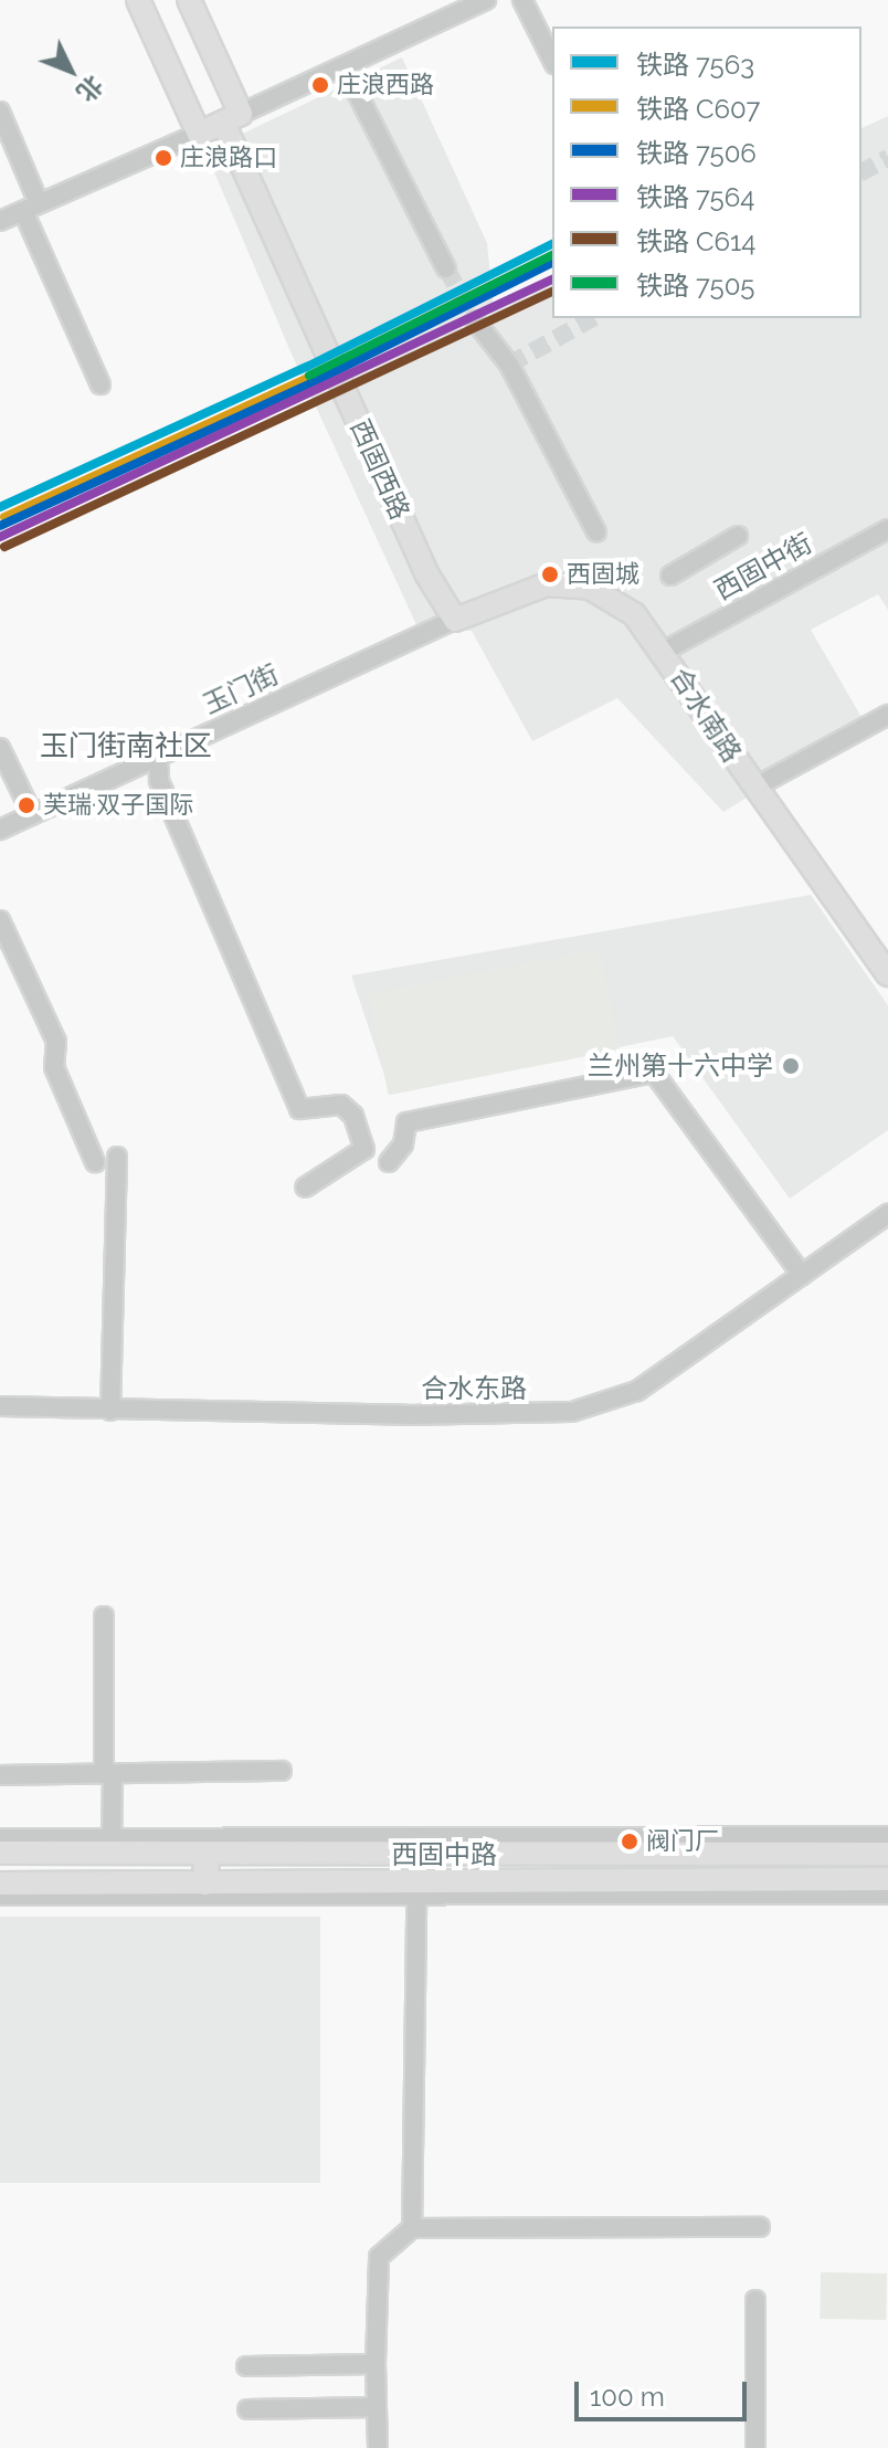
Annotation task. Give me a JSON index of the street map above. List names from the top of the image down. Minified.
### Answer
{"streets":{"main road":["西固西路","合水南路","西固中路"],"street":["西固中街","玉门街","合水东路"]},"crossings":[["西固西路","玉门街"],["西固西路","合水南路"],["西固中街","合水南路"],["玉门街","合水南路"]],"districts":["玉门街南社区"],"places":["庄浪西路","庄浪路口","西固城","芙瑞·双子国际","兰州第十六中学","阀门厂"],"lines":["rail line 7563","rail line 7505","rail line C607","rail line 7506","rail line 7564","rail line C614"],"legend":["铁路 7563","铁路 C607","铁路 7506","铁路 7564","铁路 C614","铁路 7505"],"scale_bar":"100 m","north":"bottom right"}
